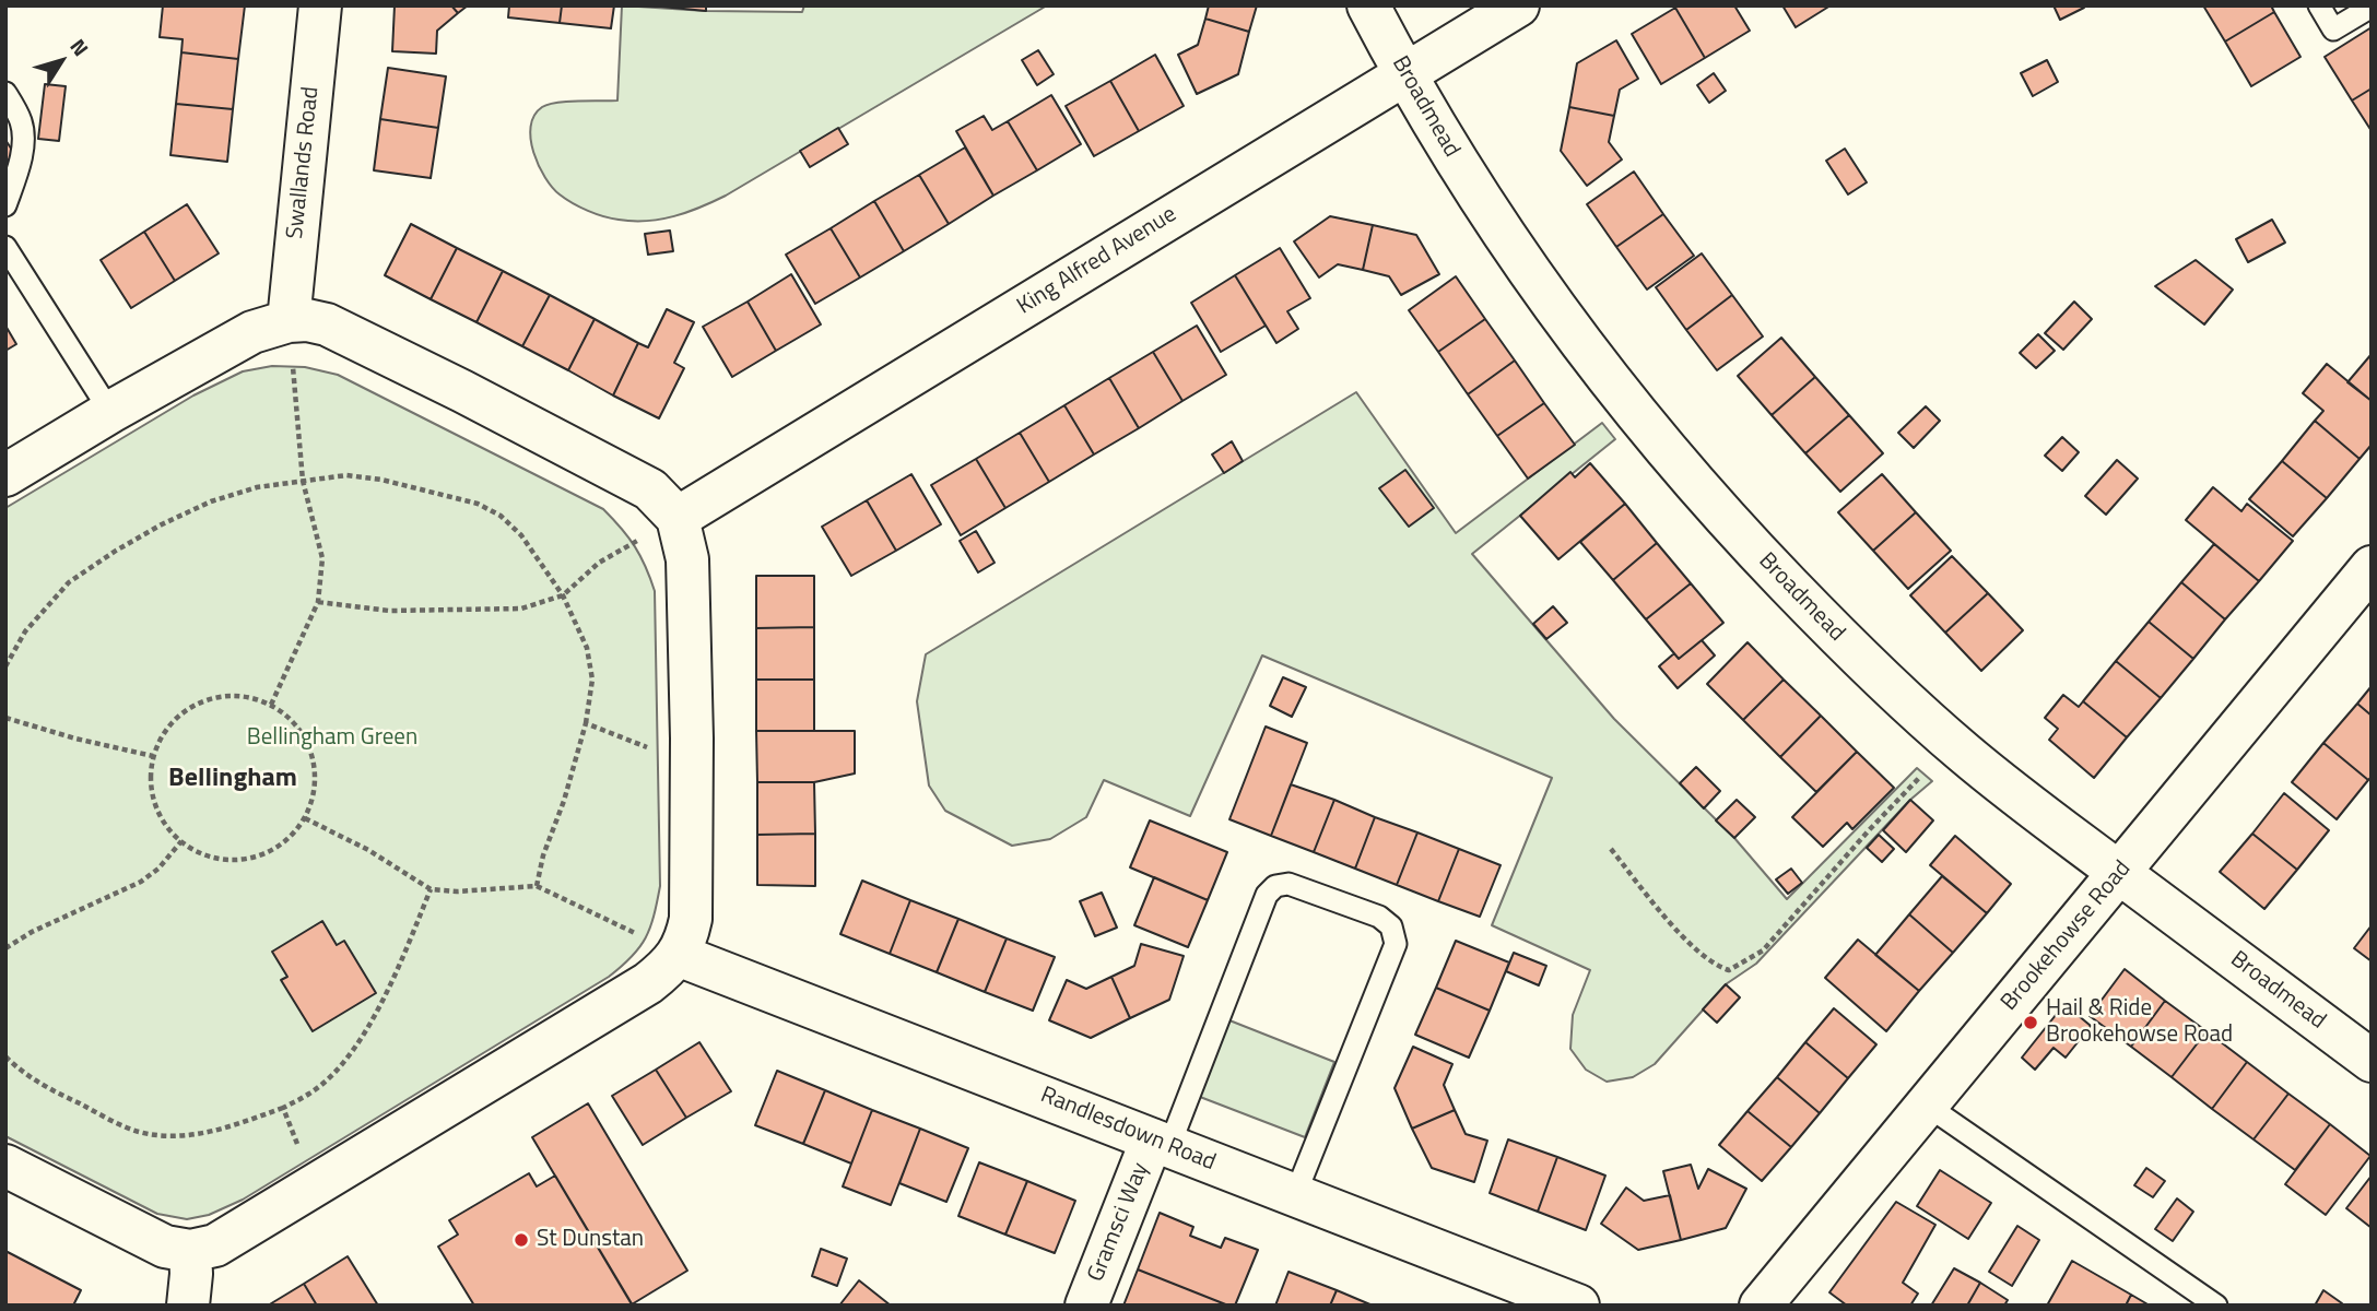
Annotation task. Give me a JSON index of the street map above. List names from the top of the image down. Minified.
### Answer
{"streets":{"street":["Broadmead","Swallands Road","King Alfred Avenue","Brookehowse Road","Randlesdown Road","Gramsci Way"]},"crossings":[["Broadmead","King Alfred Avenue"],["Broadmead","Brookehowse Road"],["Randlesdown Road","Gramsci Way"]],"districts":["Bellingham"],"parks":["Bellingham Green"],"places":["Hail & Ride Brookehowse Road","St Dunstan"],"north":"top right"}
